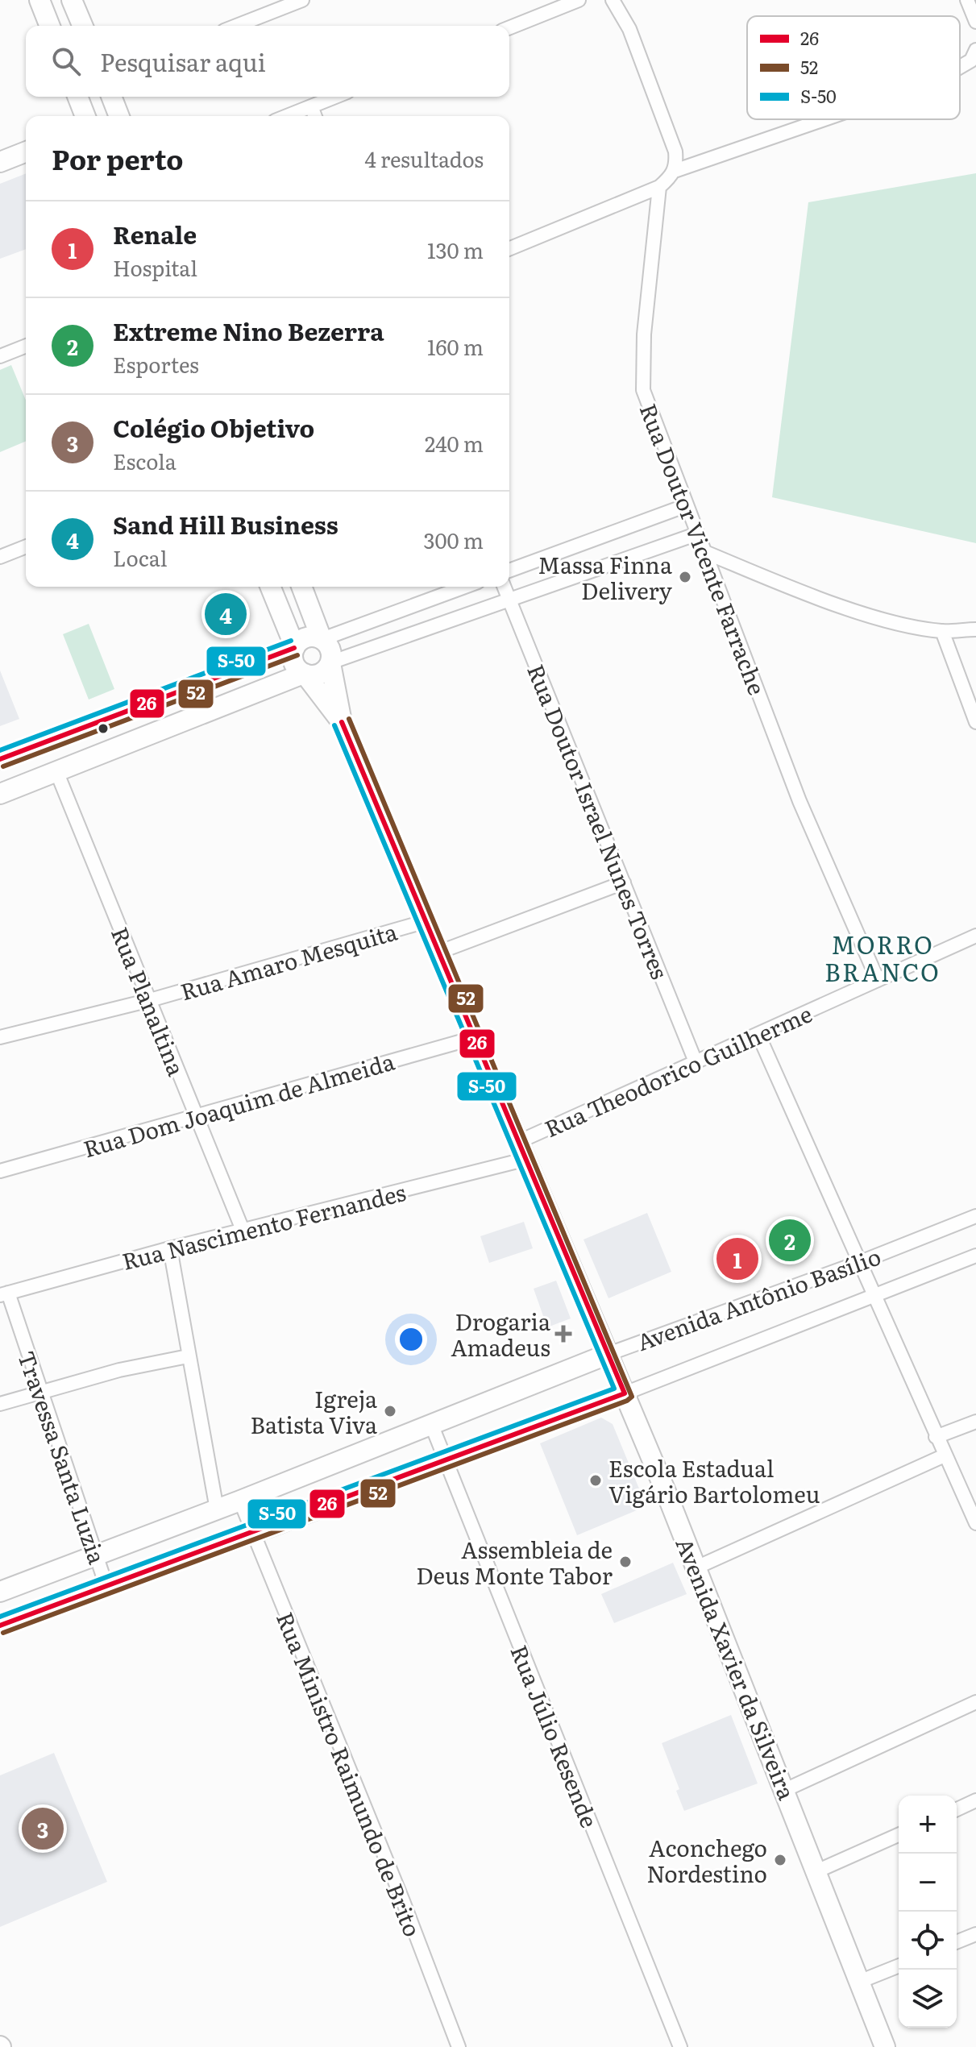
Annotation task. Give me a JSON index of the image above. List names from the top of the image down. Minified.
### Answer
{"streets":{"main road":["Avenida Antônio Basílio","Avenida Xavier da Silveira"],"street":["Rua Doutor Vicente Farrache","Rua Doutor Israel Nunes Torres","Rua Amaro Mesquita","Rua Planaltina","Rua Theodorico Guilherme","Rua Dom Joaquim de Almeida","Rua Nascimento Fernandes","Travessa Santa Luzia","Rua Júlio Resende","Rua Ministro Raimundo de Brito"]},"crossings":[["Rua Doutor Vicente Farrache","Rua Theodorico Guilherme"],["Rua Doutor Israel Nunes Torres","Rua Theodorico Guilherme"],["Rua Amaro Mesquita","Rua Planaltina"],["Rua Amaro Mesquita","Avenida Xavier da Silveira"],["Rua Planaltina","Rua Dom Joaquim de Almeida"],["Rua Planaltina","Rua Nascimento Fernandes"],["Rua Theodorico Guilherme","Rua Nascimento Fernandes"],["Rua Theodorico Guilherme","Avenida Xavier da Silveira"],["Rua Dom Joaquim de Almeida","Avenida Xavier da Silveira"],["Rua Nascimento Fernandes","Travessa Santa Luzia"],["Rua Nascimento Fernandes","Avenida Xavier da Silveira"],["Avenida Antônio Basílio","Travessa Santa Luzia"],["Avenida Antônio Basílio","Avenida Xavier da Silveira"],["Avenida Antônio Basílio","Rua Júlio Resende"],["Avenida Antônio Basílio","Rua Ministro Raimundo de Brito"]],"districts":["MORRO BRANCO"],"places":{"other":["Massa Finna Delivery","Igreja Batista Viva","Escola Estadual Vigário Bartolomeu","Assembleia de Deus Monte Tabor","Aconchego Nordestino"],"health":["Drogaria Amadeus"]},"lines":["transit line S-50","transit line 26","transit line 52"],"legend":["26","52","S-50"],"page":{"search":"Pesquisar aqui","heading":["Por perto","4 resultados"],"list":[{"mark":"1","name":"Renale","note":"Hospital","value":"130 m"},{"mark":"2","name":"Extreme Nino Bezerra","note":"Esportes","value":"160 m"},{"mark":"3","name":"Colégio Objetivo","note":"Escola","value":"240 m"},{"mark":"4","name":"Sand Hill Business","note":"Local","value":"300 m"}],"pins":["4","2","1","3"],"map_buttons":["+","−"]}}
